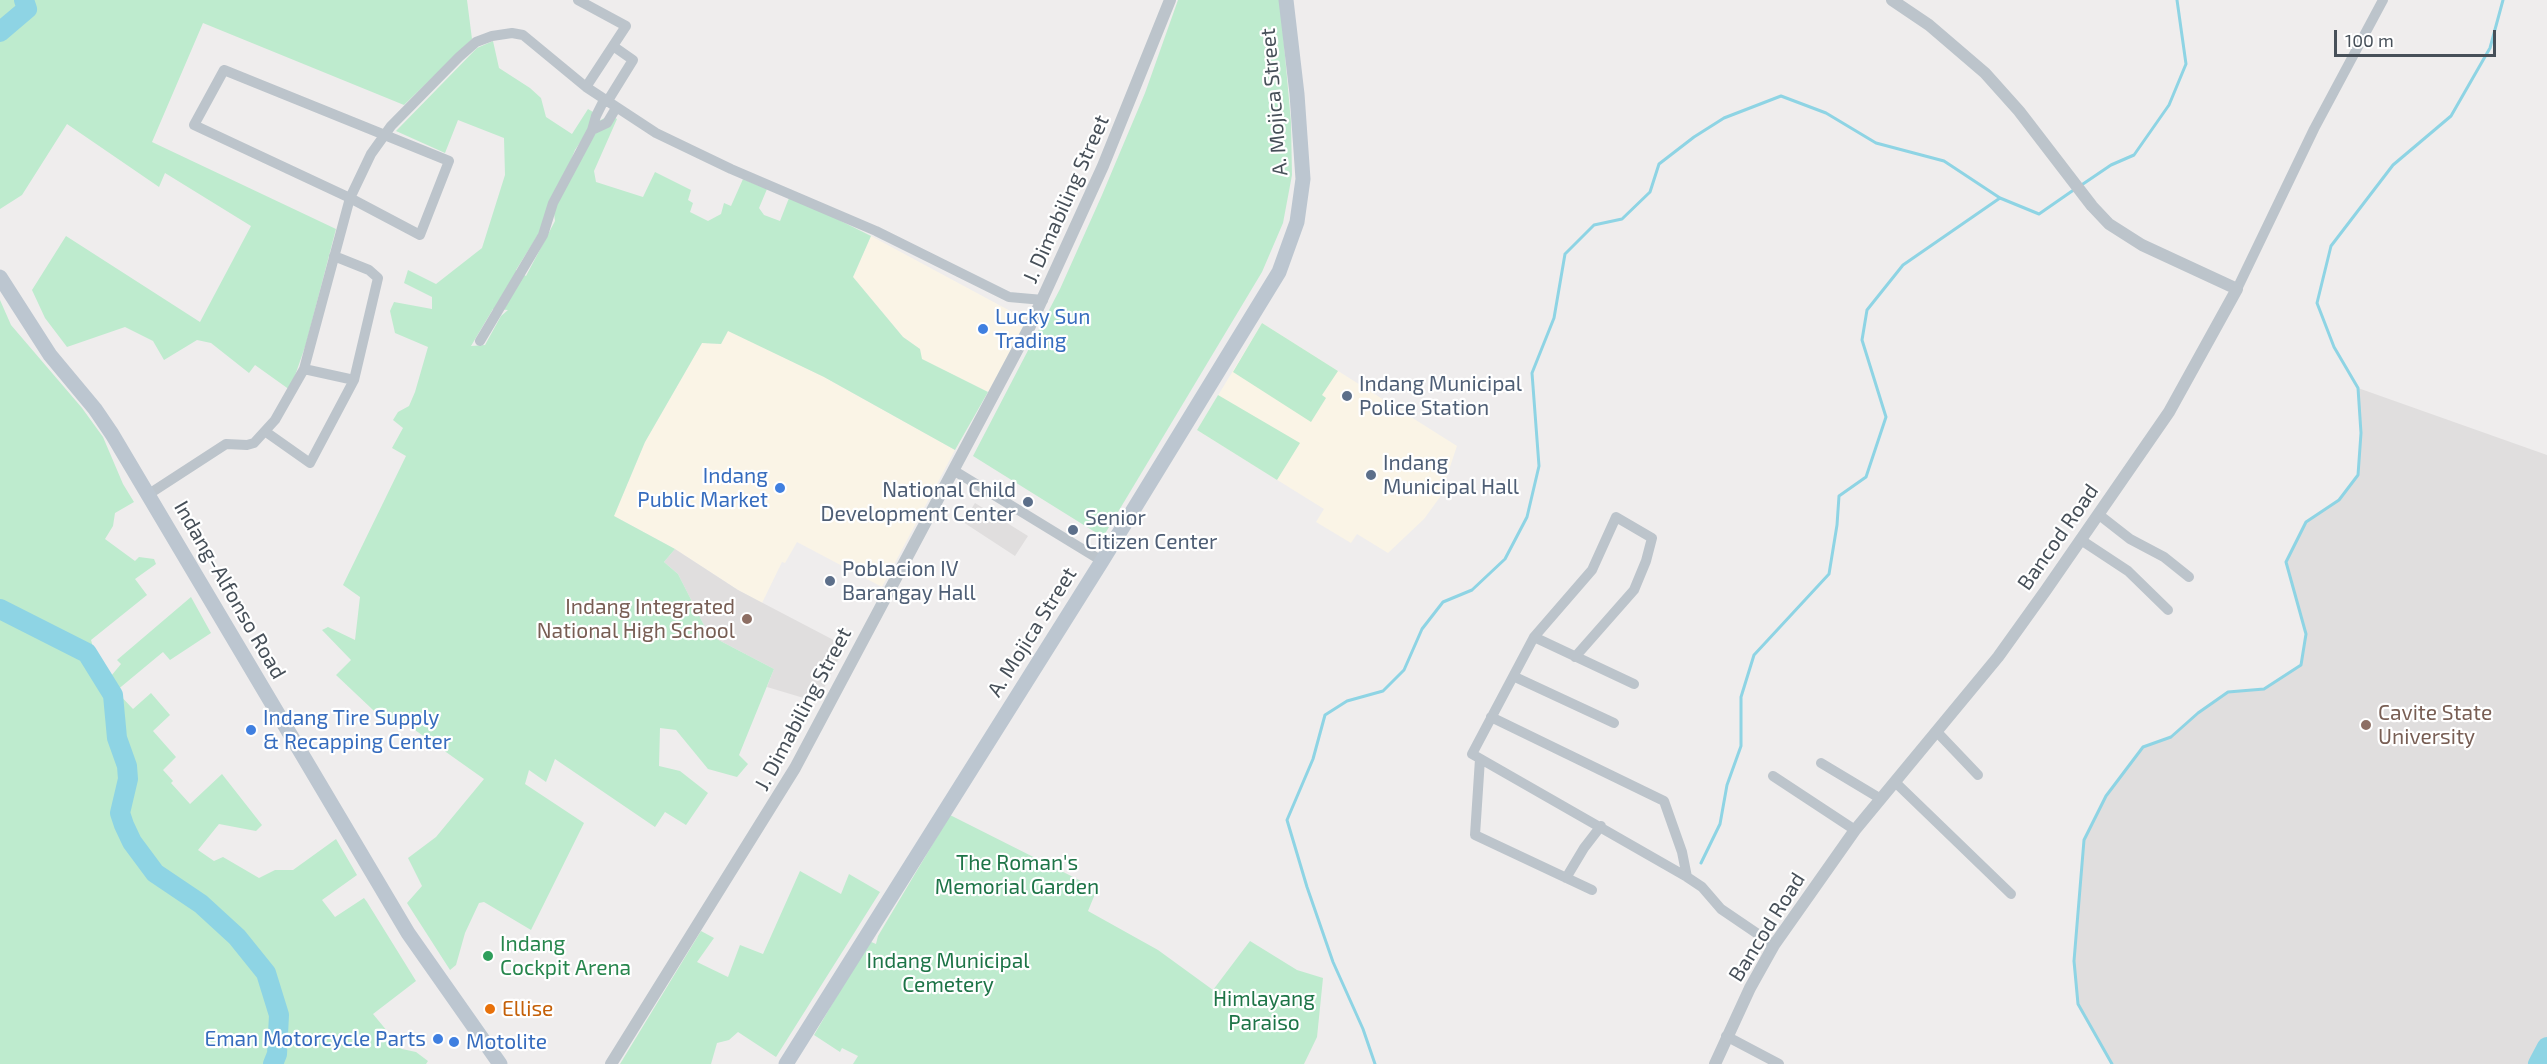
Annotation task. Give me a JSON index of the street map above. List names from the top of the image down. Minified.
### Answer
{"streets":{"main road":["A. Mojica Street","Indang-Alfonso Road"],"street":["J. Dimabiling Street","Bancod Road"]},"parks":["The Roman's Memorial Garden","Indang Municipal Cemetery","Himlayang Paraiso"],"places":["Lucky Sun Trading","Indang Municipal Police Station","Indang Municipal Hall","Indang Public Market","National Child Development Center","Senior Citizen Center","Poblacion IV Barangay Hall","Indang Integrated National High School","Cavite State University","Indang Tire Supply & Recapping Center","Indang Cockpit Arena","Ellise","Eman Motorcycle Parts","Motolite"],"scale_bar":"100 m"}
